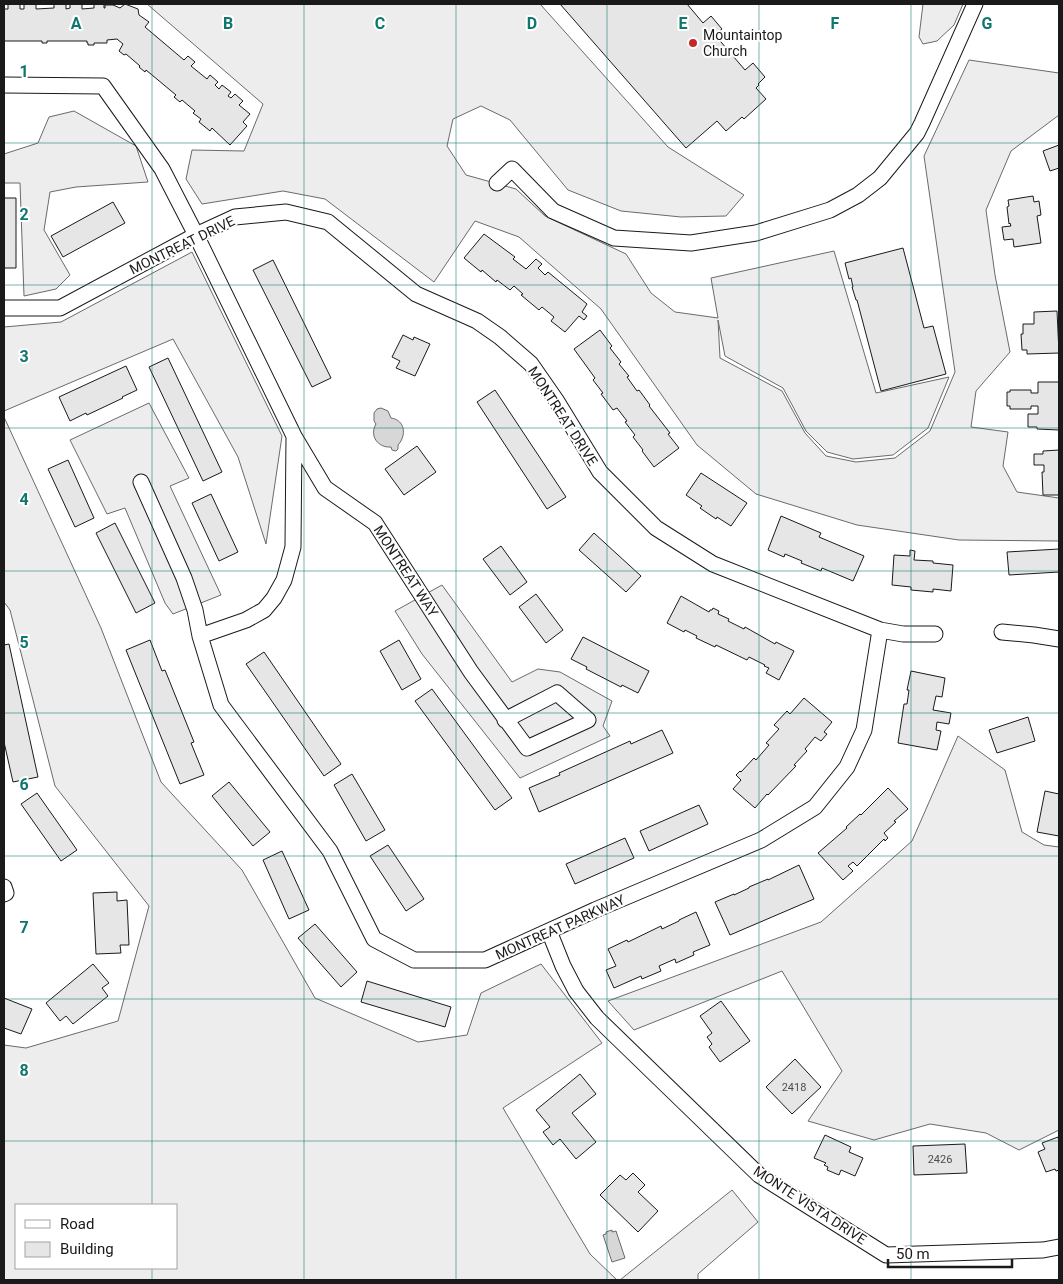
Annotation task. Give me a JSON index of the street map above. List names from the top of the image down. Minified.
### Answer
{"streets":{"street":["MONTREAT DRIVE","MONTREAT WAY","MONTREAT PARKWAY","MONTE VISTA DRIVE"]},"crossings":[["MONTREAT DRIVE","MONTREAT WAY"],["MONTREAT DRIVE","MONTREAT PARKWAY"],["MONTREAT WAY","MONTREAT PARKWAY"],["MONTREAT PARKWAY","MONTE VISTA DRIVE"]],"places":["Mountaintop Church"],"house_numbers":["2418","2426"],"legend":["Road","Building"],"scale_bar":"50 m","grid":{"columns":["A","B","C","D","E","F","G"],"rows":["1","2","3","4","5","6","7","8"]}}
